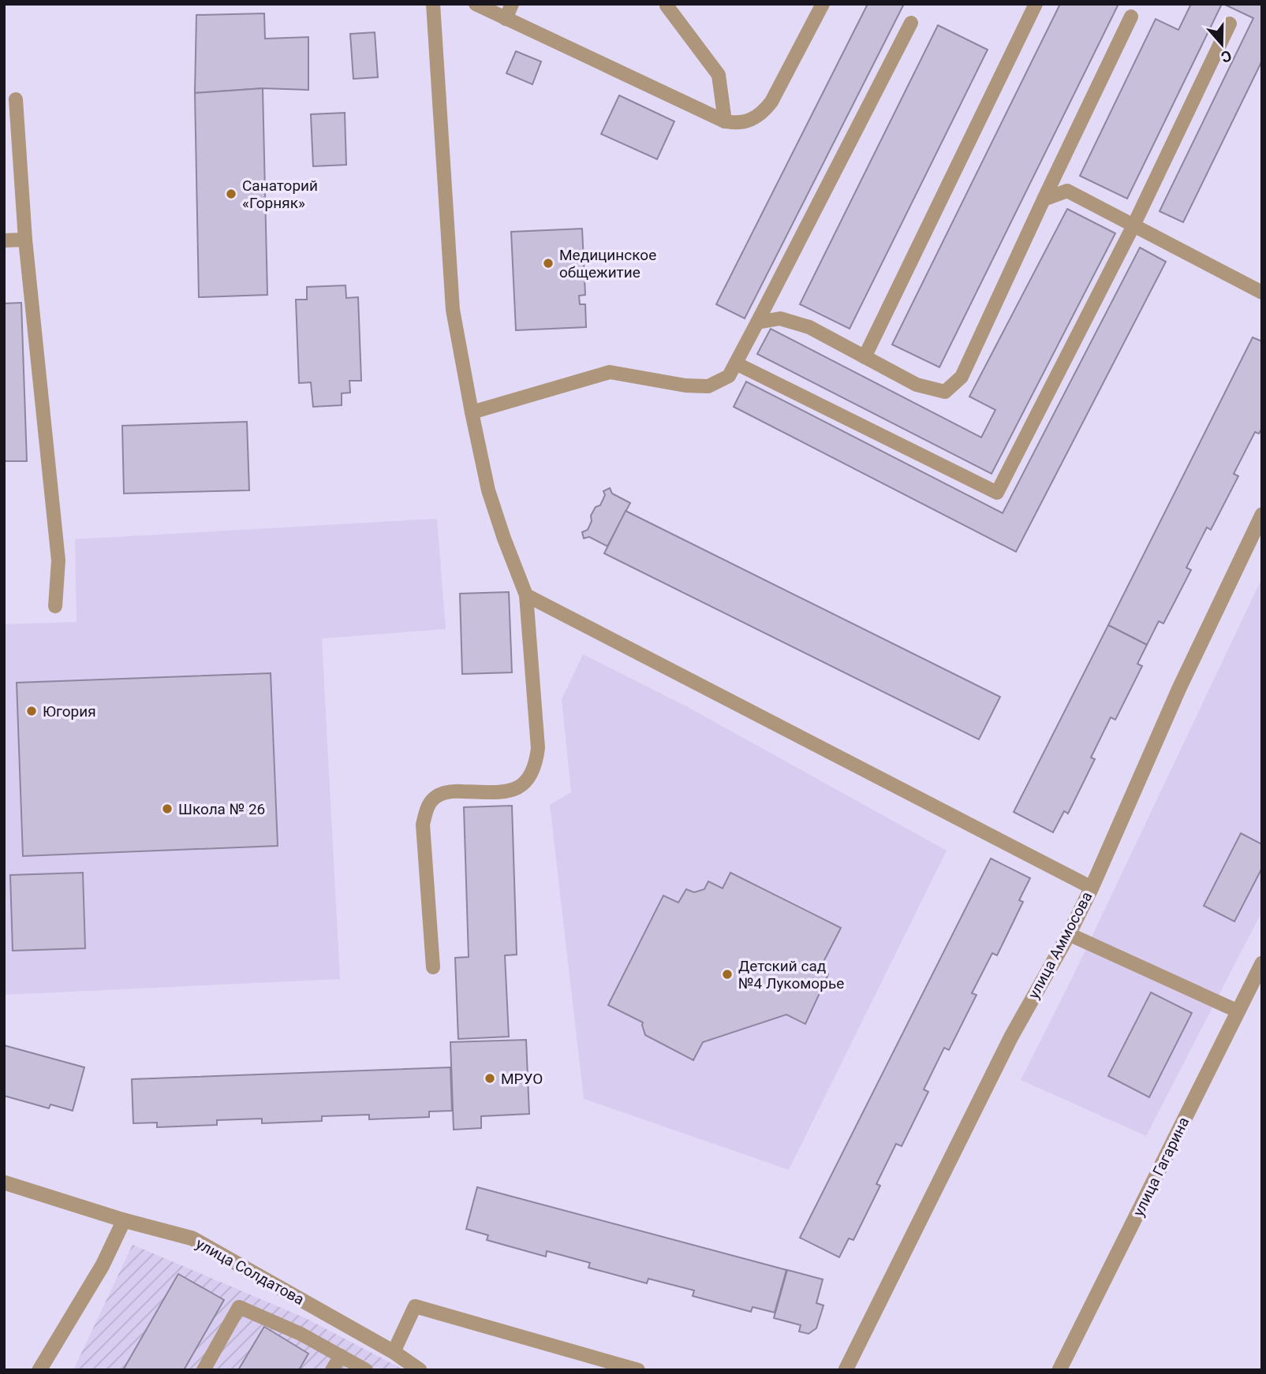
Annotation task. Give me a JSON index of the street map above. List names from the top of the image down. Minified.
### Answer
{"streets":{"street":["улица Аммосова","улица Гагарина","улица Солдатова"]},"places":["Санаторий «Горняк»","Медицинское общежитие","Югория","Школа № 26","Детский сад №4 Лукоморье","МРУО"],"north":"bottom"}
